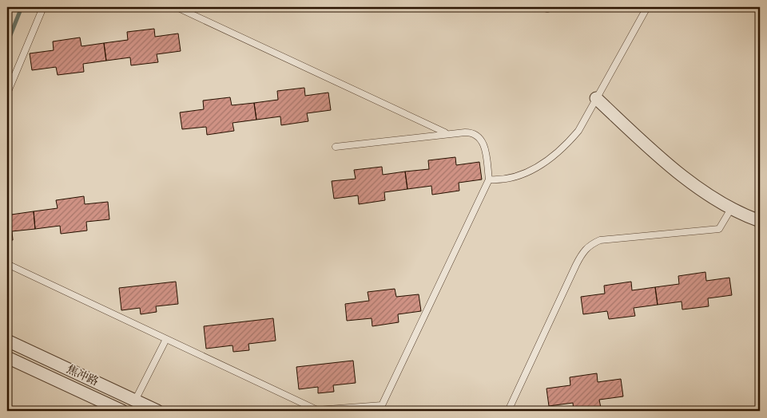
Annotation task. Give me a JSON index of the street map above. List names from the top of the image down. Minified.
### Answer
{"streets":{"street":["焦冲路"]}}
